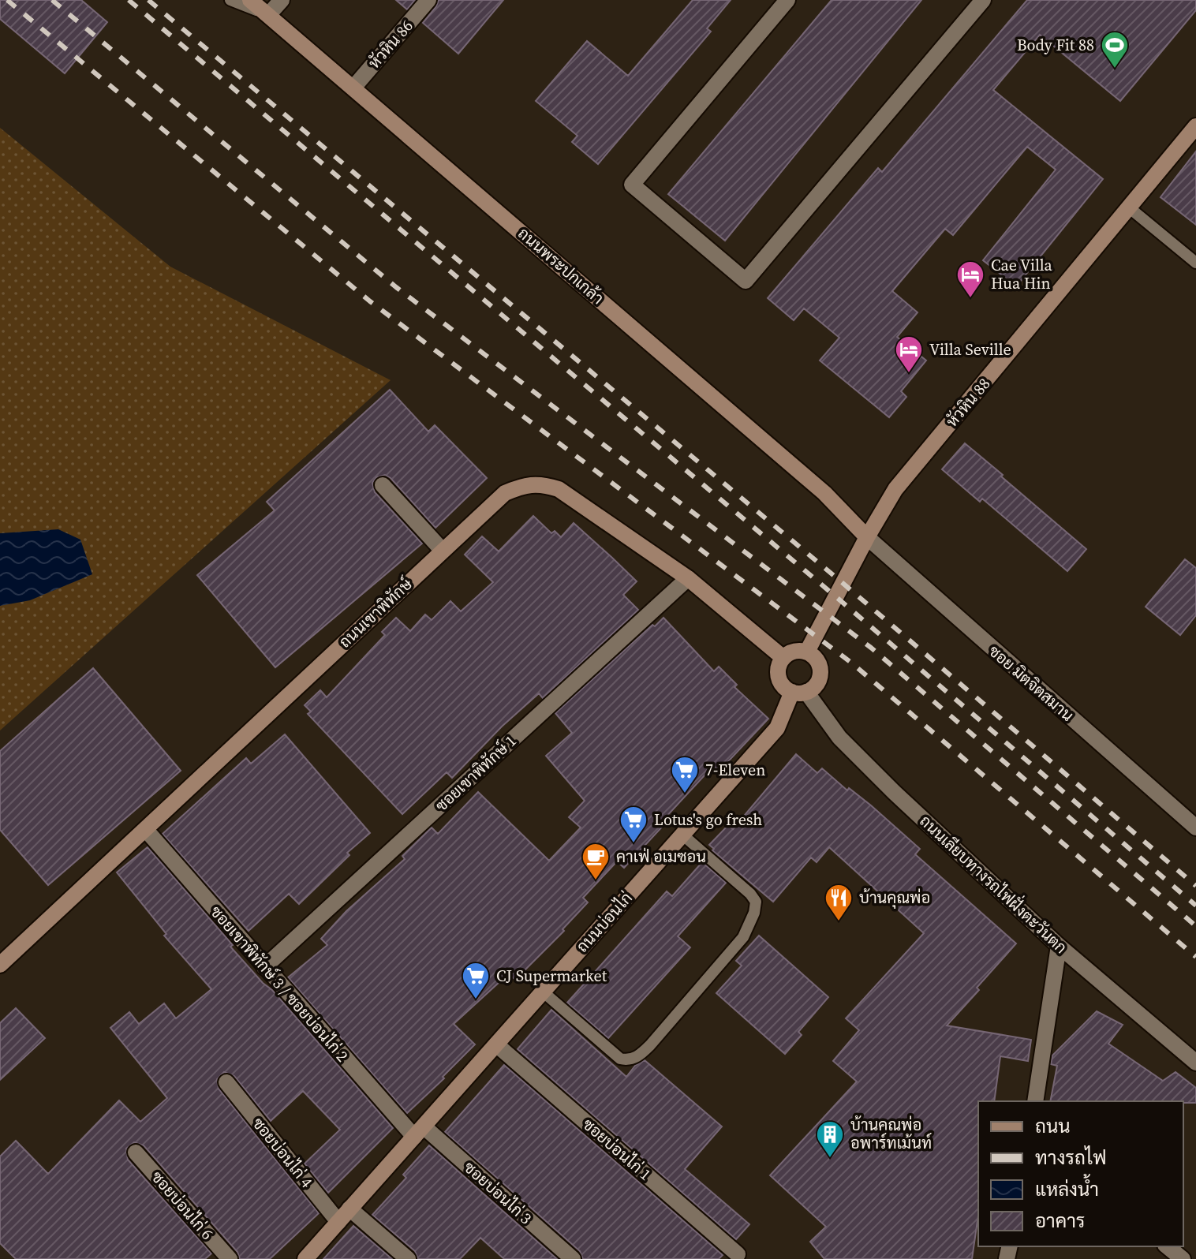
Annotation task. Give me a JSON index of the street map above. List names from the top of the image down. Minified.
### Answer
{"streets":{"street":["หัวหิน 86","ถนนพระปกเกล้า","หัวหิน 88","ถนนเขาพิทักษ์","ซอย มิตจิตสมาน","ซอยเขาพิทักษ์ 1","ถนนเลียบทางรถไฟฝั่งตะวันตก","ถนนบ่อนไก่","ซอยเขาพิทักษ์ 3 / ซอยบ่อนไก่ 2","ซอยบ่อนไก่ 1","ซอยบ่อนไก่ 4","ซอยบ่อนไก่ 3","ซอยบ่อนไก่ 6"]},"crossings":[["หัวหิน 86","ถนนพระปกเกล้า"],["ถนนพระปกเกล้า","หัวหิน 88"],["ถนนพระปกเกล้า","ซอย มิตจิตสมาน"],["หัวหิน 88","ถนนเขาพิทักษ์"],["หัวหิน 88","ซอย มิตจิตสมาน"],["หัวหิน 88","ถนนเลียบทางรถไฟฝั่งตะวันตก"],["หัวหิน 88","ถนนบ่อนไก่"],["ถนนเขาพิทักษ์","ซอยเขาพิทักษ์ 1"],["ถนนเขาพิทักษ์","ถนนเลียบทางรถไฟฝั่งตะวันตก"],["ถนนเขาพิทักษ์","ถนนบ่อนไก่"],["ถนนเขาพิทักษ์","ซอยเขาพิทักษ์ 3 / ซอยบ่อนไก่ 2"],["ซอยเขาพิทักษ์ 1","ซอยเขาพิทักษ์ 3 / ซอยบ่อนไก่ 2"],["ถนนเลียบทางรถไฟฝั่งตะวันตก","ถนนบ่อนไก่"],["ถนนบ่อนไก่","ซอยเขาพิทักษ์ 3 / ซอยบ่อนไก่ 2"],["ถนนบ่อนไก่","ซอยบ่อนไก่ 1"],["ถนนบ่อนไก่","ซอยบ่อนไก่ 4"],["ถนนบ่อนไก่","ซอยบ่อนไก่ 3"],["ซอยเขาพิทักษ์ 3 / ซอยบ่อนไก่ 2","ซอยบ่อนไก่ 3"]],"places":{"sports":["Body Fit 88"],"hotel":["Cae Villa Hua Hin","Villa Seville"],"supermarket":["7-Eleven","Lotus's go fresh","CJ Supermarket"],"cafe":["คาเฟ่ อเมซอน"],"restaurant":["บ้านคุณพ่อ"],"building":["บ้านคุณพ่อ อพาร์ทเม้นท์"]},"legend":["ถนน","ทางรถไฟ","แหล่งน้ำ","อาคาร"]}
